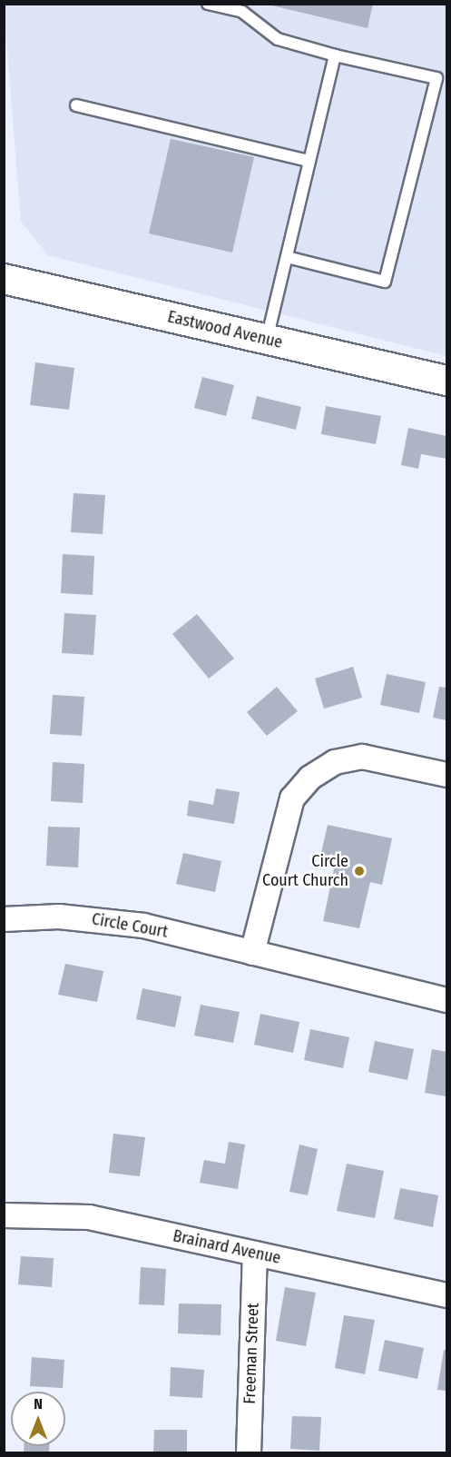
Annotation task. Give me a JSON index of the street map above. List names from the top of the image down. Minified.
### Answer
{"streets":{"street":["Eastwood Avenue","Circle Court","Brainard Avenue","Freeman Street"]},"crossings":[["Brainard Avenue","Freeman Street"]],"places":["Circle Court Church"],"north":"top"}
